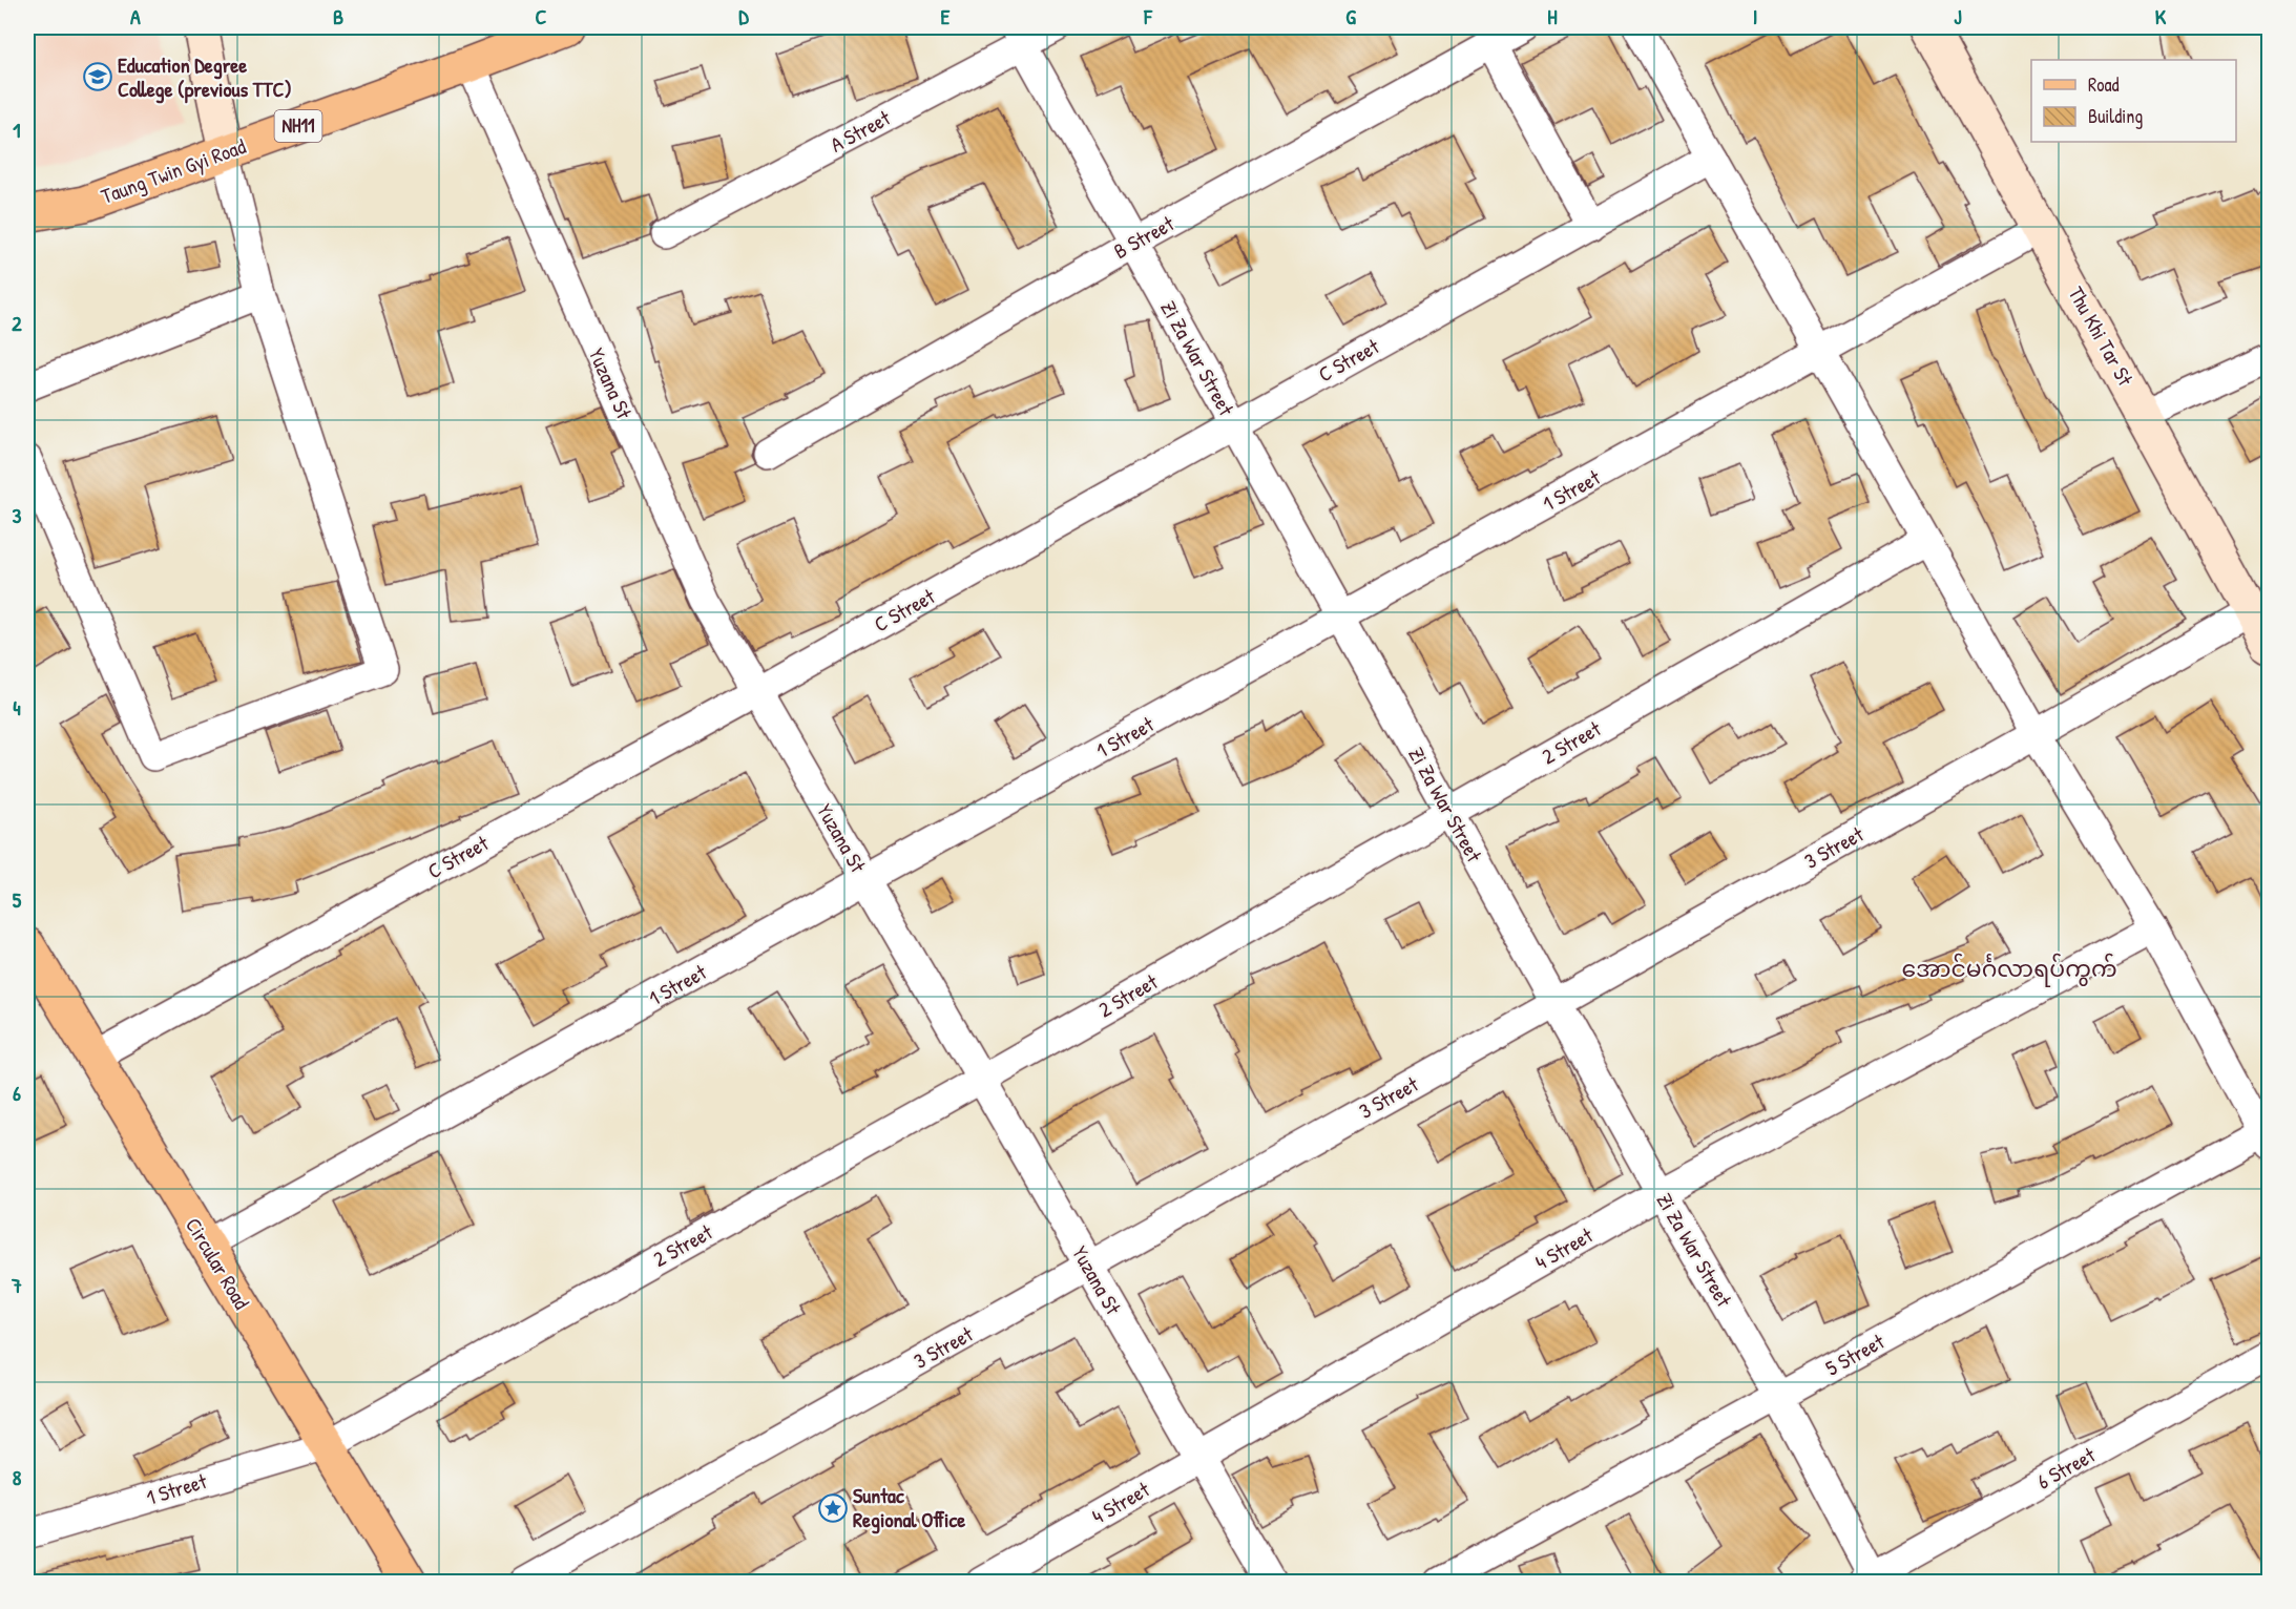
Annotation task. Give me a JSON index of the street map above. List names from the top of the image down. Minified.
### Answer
{"streets":{"main road":["NH11","Taung Twin Gyi Road","Circular Road"],"street":["A Street","B Street","Thu Khi Tar St","Zi Za War Street","C Street","Yuzana St","1 Street","2 Street","3 Street","4 Street","5 Street","6 Street"]},"crossings":[["A Street","Zi Za War Street"],["Taung Twin Gyi Road","Yuzana St"],["B Street","Zi Za War Street"],["Thu Khi Tar St","1 Street"],["Thu Khi Tar St","3 Street"],["Zi Za War Street","C Street"],["Zi Za War Street","1 Street"],["Zi Za War Street","2 Street"],["Zi Za War Street","3 Street"],["Zi Za War Street","4 Street"],["Zi Za War Street","5 Street"],["Zi Za War Street","6 Street"],["C Street","Yuzana St"],["C Street","Circular Road"],["Yuzana St","1 Street"],["Yuzana St","2 Street"],["Yuzana St","3 Street"],["Yuzana St","4 Street"],["1 Street","2 Street"],["1 Street","Circular Road"],["2 Street","Circular Road"]],"districts":["အောင်မင်္ဂလာရပ်ကွက်"],"places":{"school or university":["Education Degree College (previous TTC)"],"place":["Suntac Regional Office"]},"legend":["Road","Building"],"grid":{"columns":["A","B","C","D","E","F","G","H","I","J","K"],"rows":["1","2","3","4","5","6","7","8"]}}
